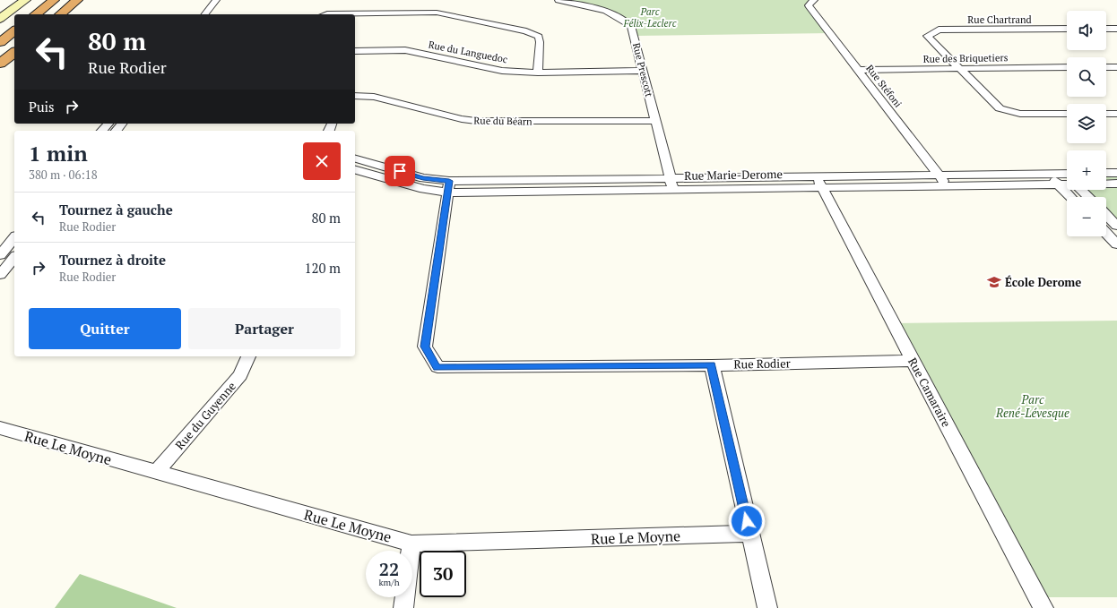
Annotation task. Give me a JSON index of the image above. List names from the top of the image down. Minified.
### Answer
{"streets":{"street":["Rue Chartrand","Rue du Languedoc","Rue des Briquetiers","Rue Prescott","Rue Stéfoni","Rue du Béarn","Rue Marie-Derome","Rue Rodier","Rue Camaraire","Rue du Guyenne","Rue Le Moyne"]},"crossings":[["Rue Chartrand","Rue des Briquetiers"],["Rue du Languedoc","Rue Prescott"],["Rue des Briquetiers","Rue Stéfoni"],["Rue Prescott","Rue du Béarn"],["Rue Prescott","Rue Marie-Derome"],["Rue Stéfoni","Rue Marie-Derome"],["Rue Marie-Derome","Rue Rodier"],["Rue Marie-Derome","Rue Camaraire"],["Rue Rodier","Rue Camaraire"],["Rue du Guyenne","Rue Le Moyne"]],"parks":["Parc Félix-Leclerc","Parc René-Lévesque"],"places":{"school or university":["École Derome"]},"page":{"map_buttons":["+","−"],"turn":["80 m","Rue Rodier"],"then":"Puis","heading":["1 min","380 m · 06:18"],"list":[{"name":"Tournez à gauche","note":"Rue Rodier","value":"80 m"},{"name":"Tournez à droite","note":"Rue Rodier","value":"120 m"}],"buttons":["Quitter","Partager"],"speed":"22 km/h","limit":"30"}}
